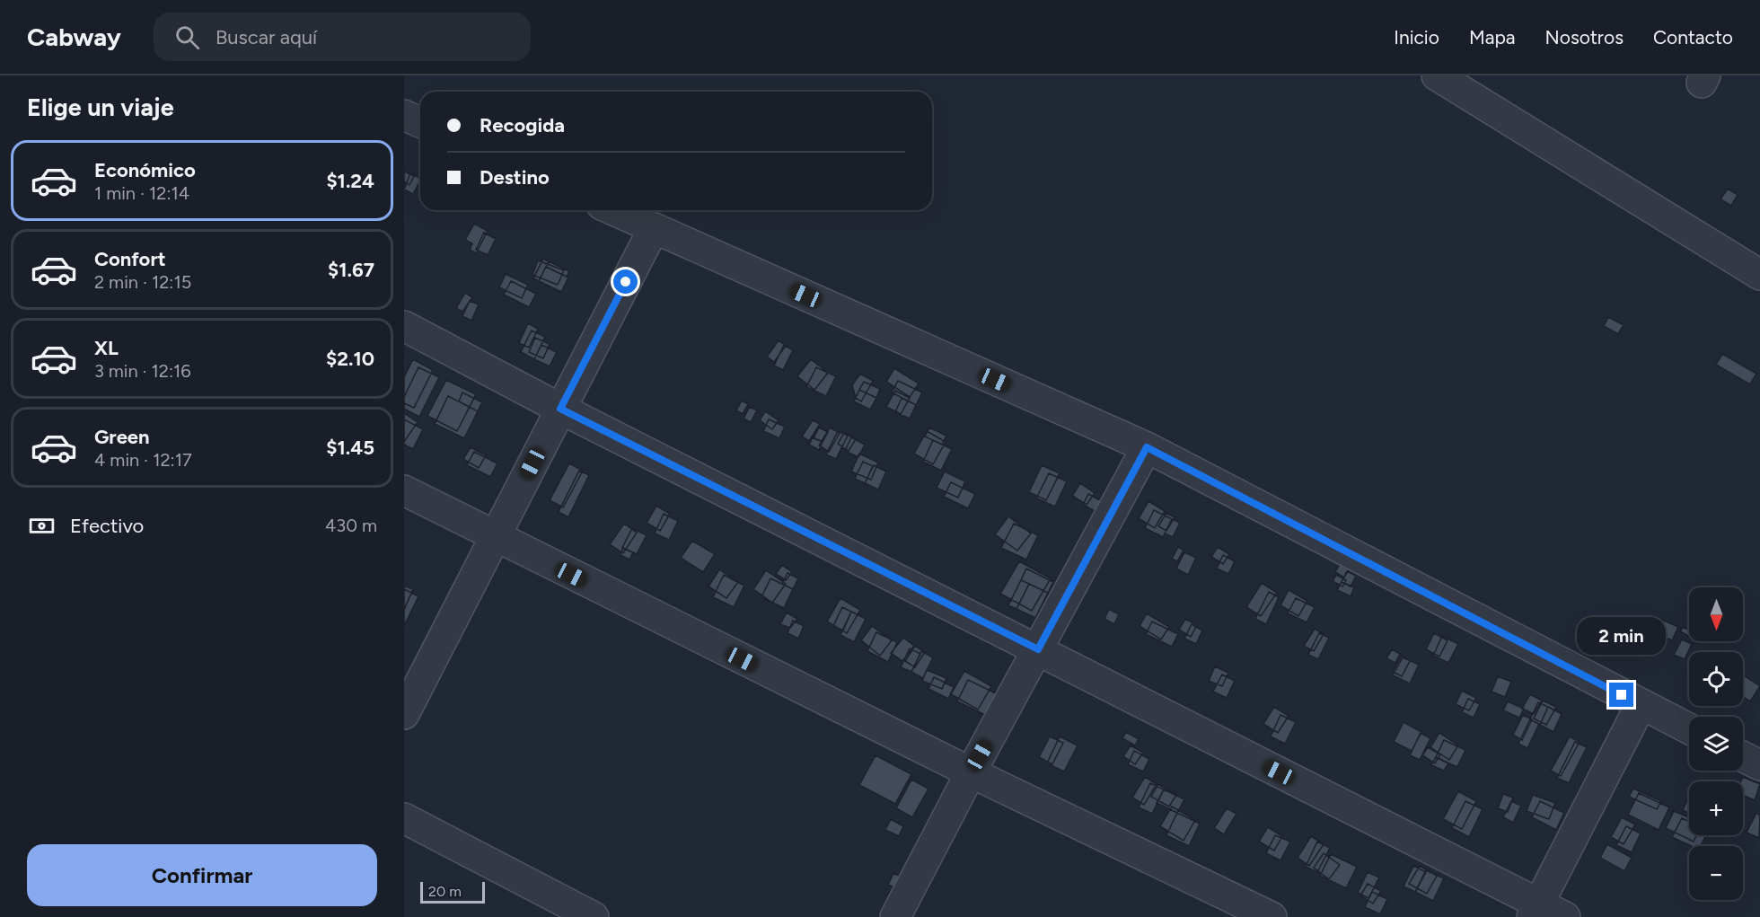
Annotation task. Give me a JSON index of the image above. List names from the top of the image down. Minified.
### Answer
{"scale_bar":"20 m","north":"bottom","page":{"header":"Cabway","search":"Buscar aquí","nav":["Inicio","Mapa","Nosotros","Contacto"],"heading":"Elige un viaje","banner":["Recogida","Destino"],"list":[{"name":"Económico","note":"1 min · 12:14","value":"$1.24"},{"name":"Confort","note":"2 min · 12:15","value":"$1.67"},{"name":"XL","note":"3 min · 12:16","value":"$2.10"},{"name":"Green","note":"4 min · 12:17","value":"$1.45"}],"pay":["Efectivo","430 m"],"map_buttons":["+","−"],"bubble":"2 min","buttons":"Confirmar","scale":"20 m"}}
